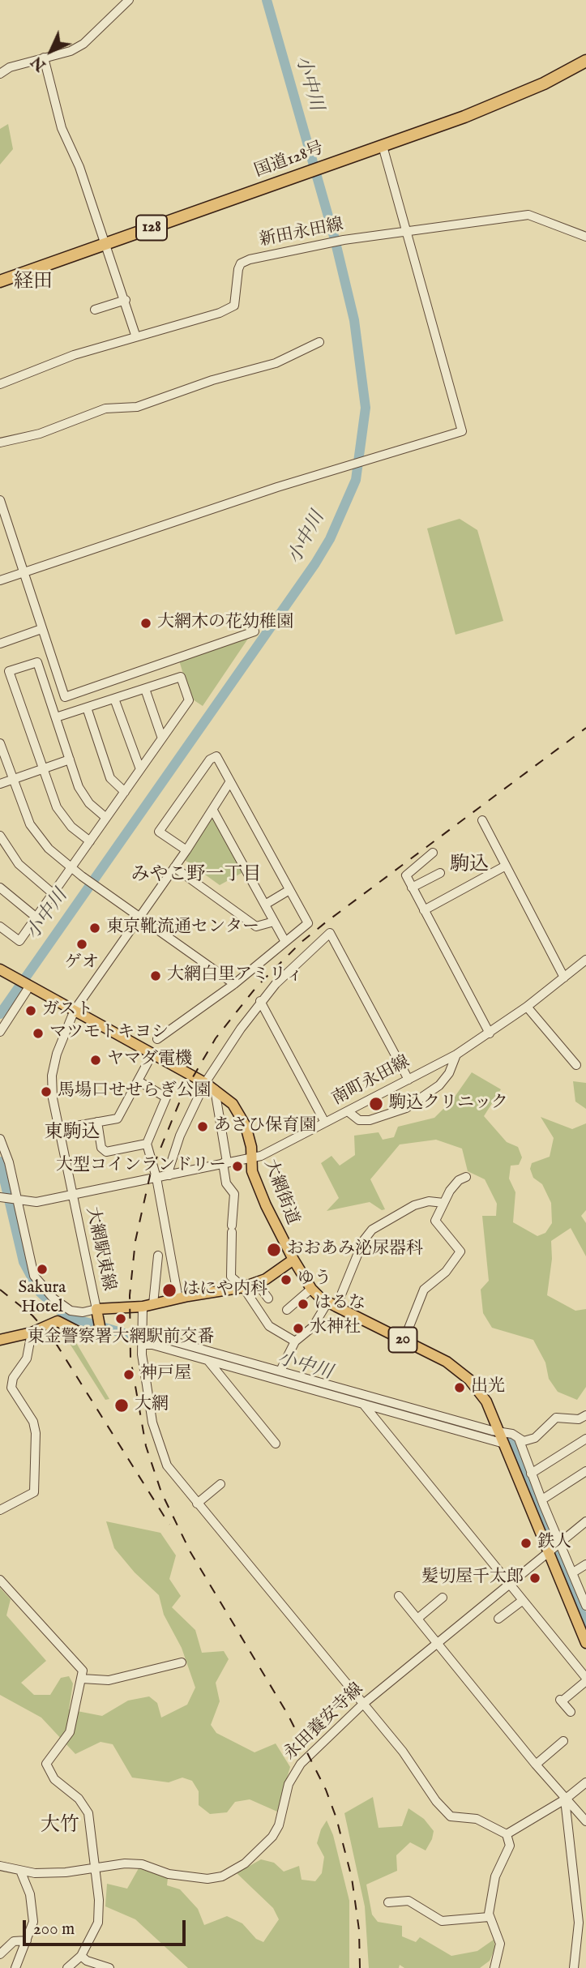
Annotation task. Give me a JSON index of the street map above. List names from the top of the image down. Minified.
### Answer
{"streets":{"highway":["国道128号","128"],"main road":["大網街道","20"],"street":["新田永田線","南町永田線","大網駅東線","永田養安寺線"]},"crossings":[["南町永田線","大網街道"],["南町永田線","大網駅東線"],["大網街道","大網駅東線"],["大網街道","永田養安寺線"]],"districts":["経田","駒込","みやこ野一丁目","東駒込","大竹"],"water":["小中川"],"places":["大網木の花幼稚園","東京靴流通センター","ゲオ","大網白里アミリィ","ガスト","マツモトキヨシ","ヤマダ電機","馬場口せせらぎ公園","駒込クリニック","あさひ保育園","大型コインランドリー","おおあみ泌尿器科","Sakura Hotel","ゆう","はにや内科","はるな","東金警察署大網駅前交番","水神社","神戸屋","出光","大網","鉄人","髪切屋千太郎"],"scale_bar":"200 m","north":"bottom left"}
